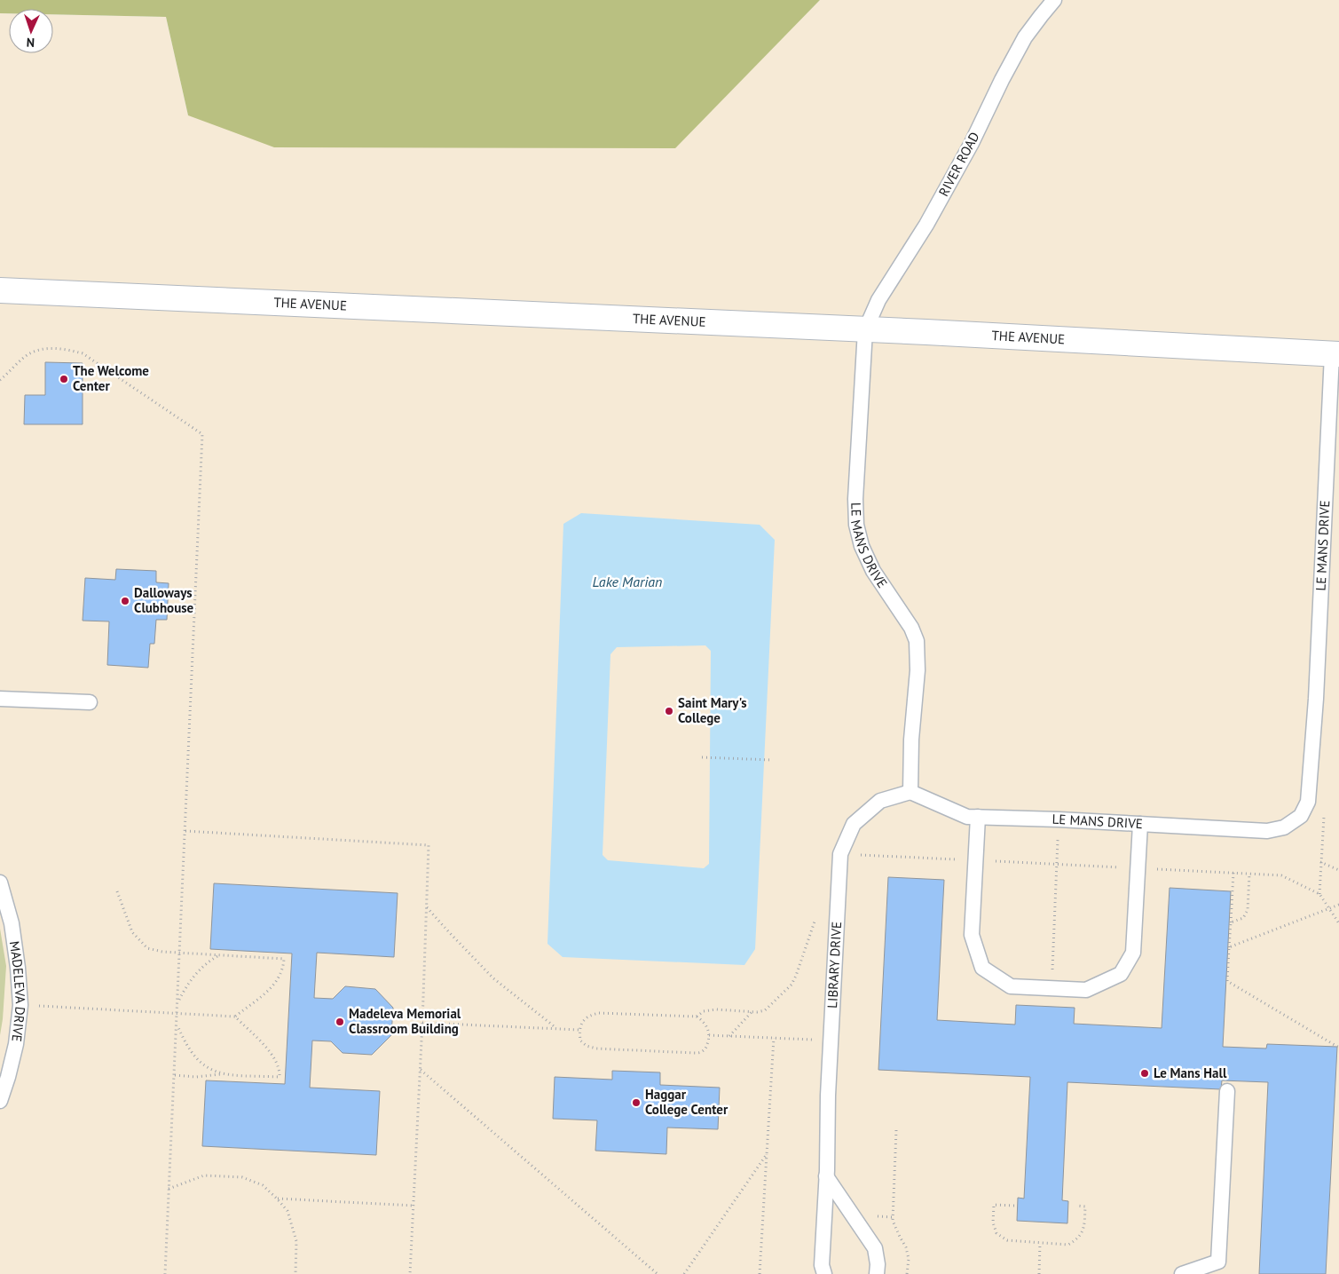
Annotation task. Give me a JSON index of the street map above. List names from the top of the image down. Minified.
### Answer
{"streets":{"street":["THE AVENUE"],"lane":["RIVER ROAD","LE MANS DRIVE","LIBRARY DRIVE","MADELEVA DRIVE"]},"crossings":[["RIVER ROAD","THE AVENUE"],["RIVER ROAD","LE MANS DRIVE"],["THE AVENUE","LE MANS DRIVE"],["LE MANS DRIVE","LIBRARY DRIVE"]],"water":["Lake Marian"],"places":["The Welcome Center","Dalloways Clubhouse","Saint Mary's College","Madeleva Memorial Classroom Building","Le Mans Hall","Haggar College Center"],"north":"bottom"}
